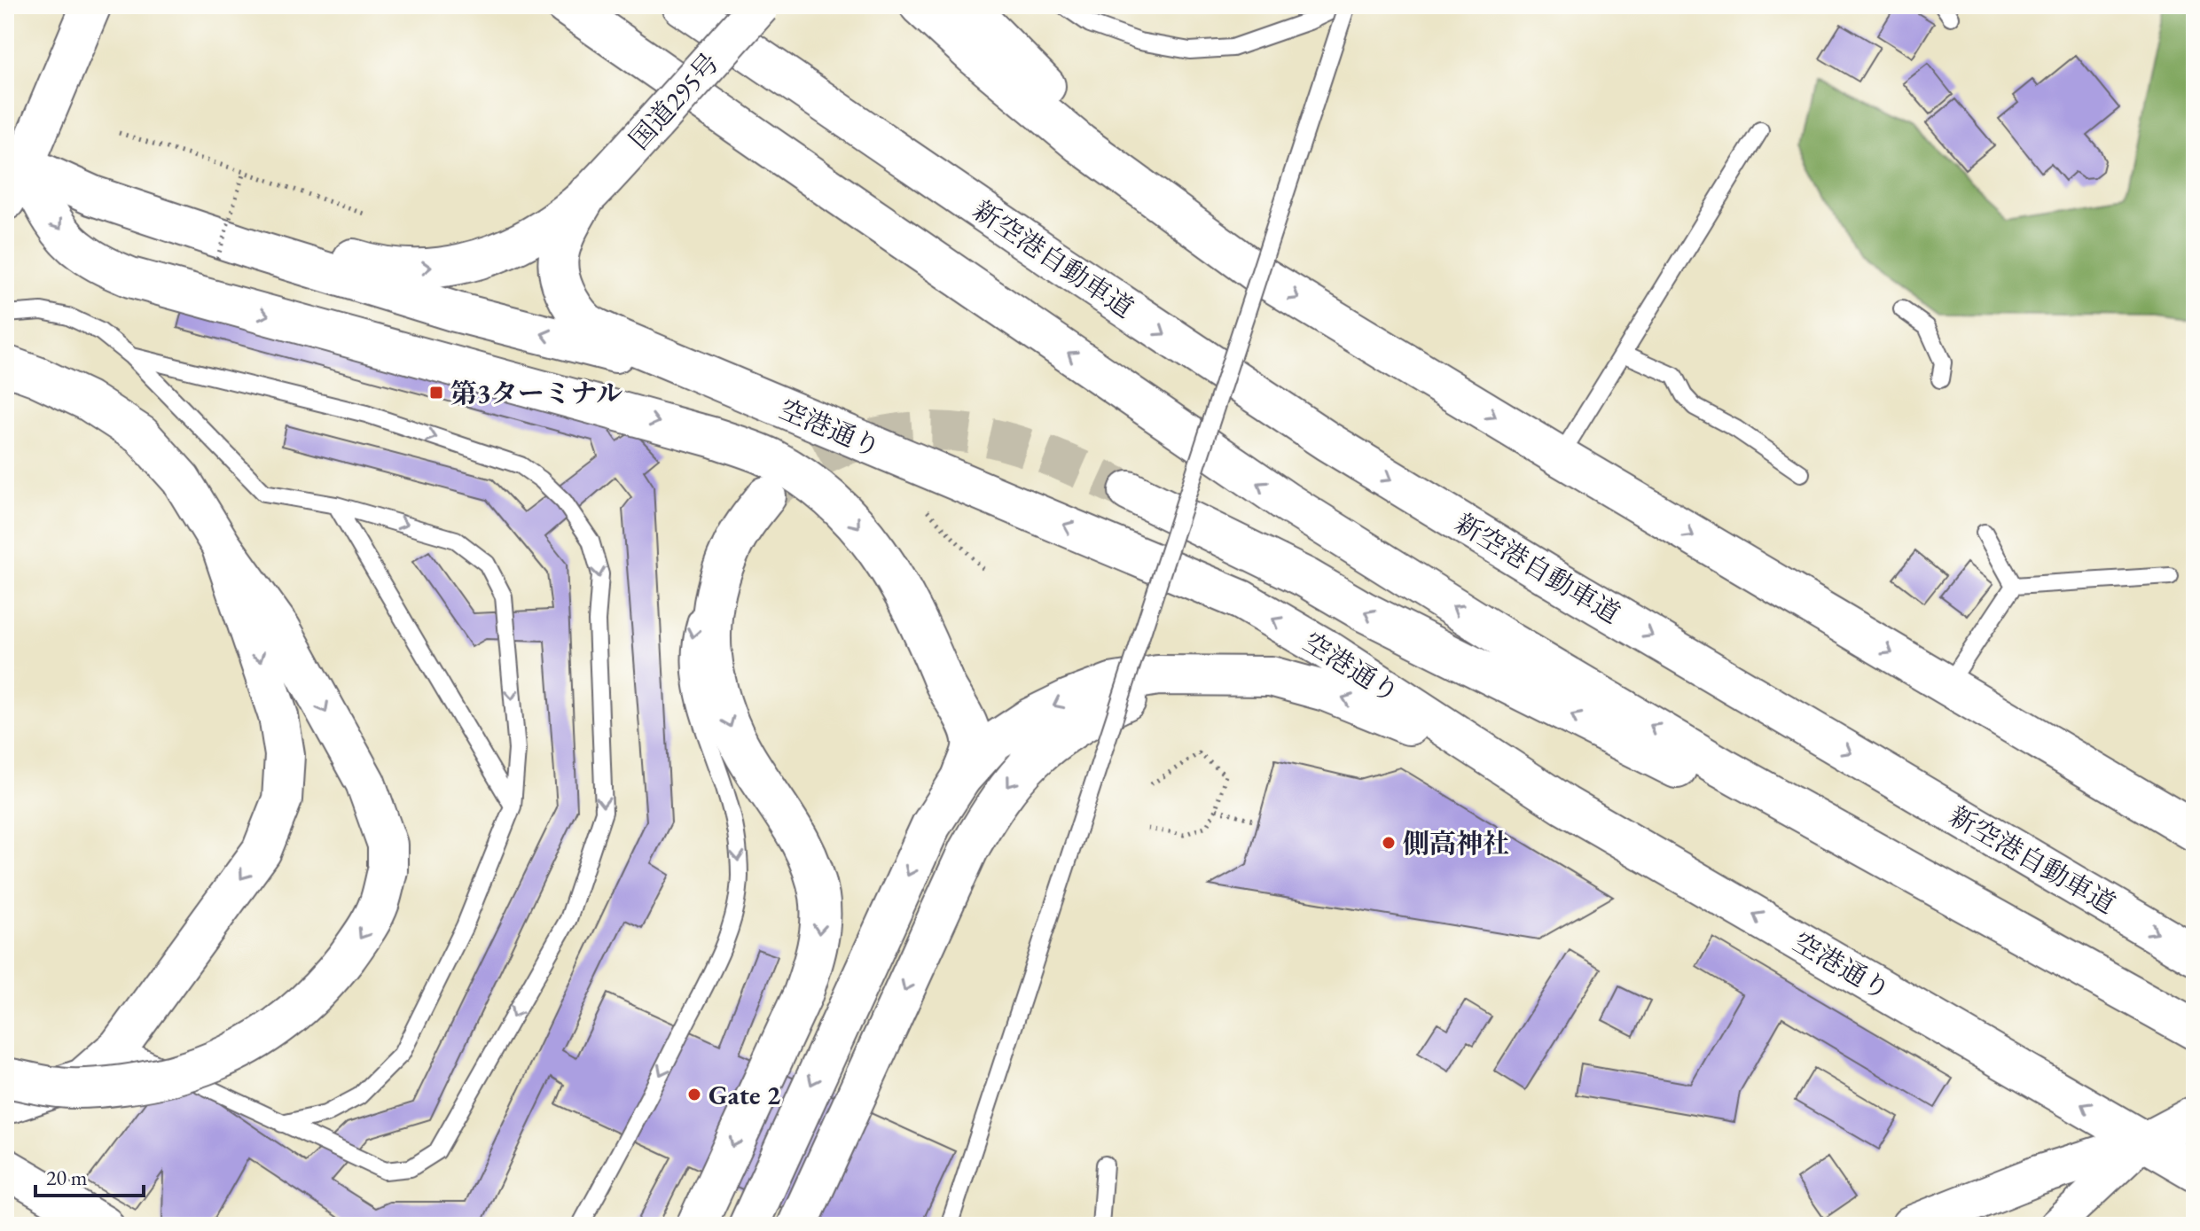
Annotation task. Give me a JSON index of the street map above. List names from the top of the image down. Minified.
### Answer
{"streets":{"main road":["国道295号","新空港自動車道","空港通り"]},"crossings":[["国道295号","空港通り"]],"places":{"transit":["第3ターミナル"],"other":["側高神社","Gate 2"]},"scale_bar":"20 m"}
